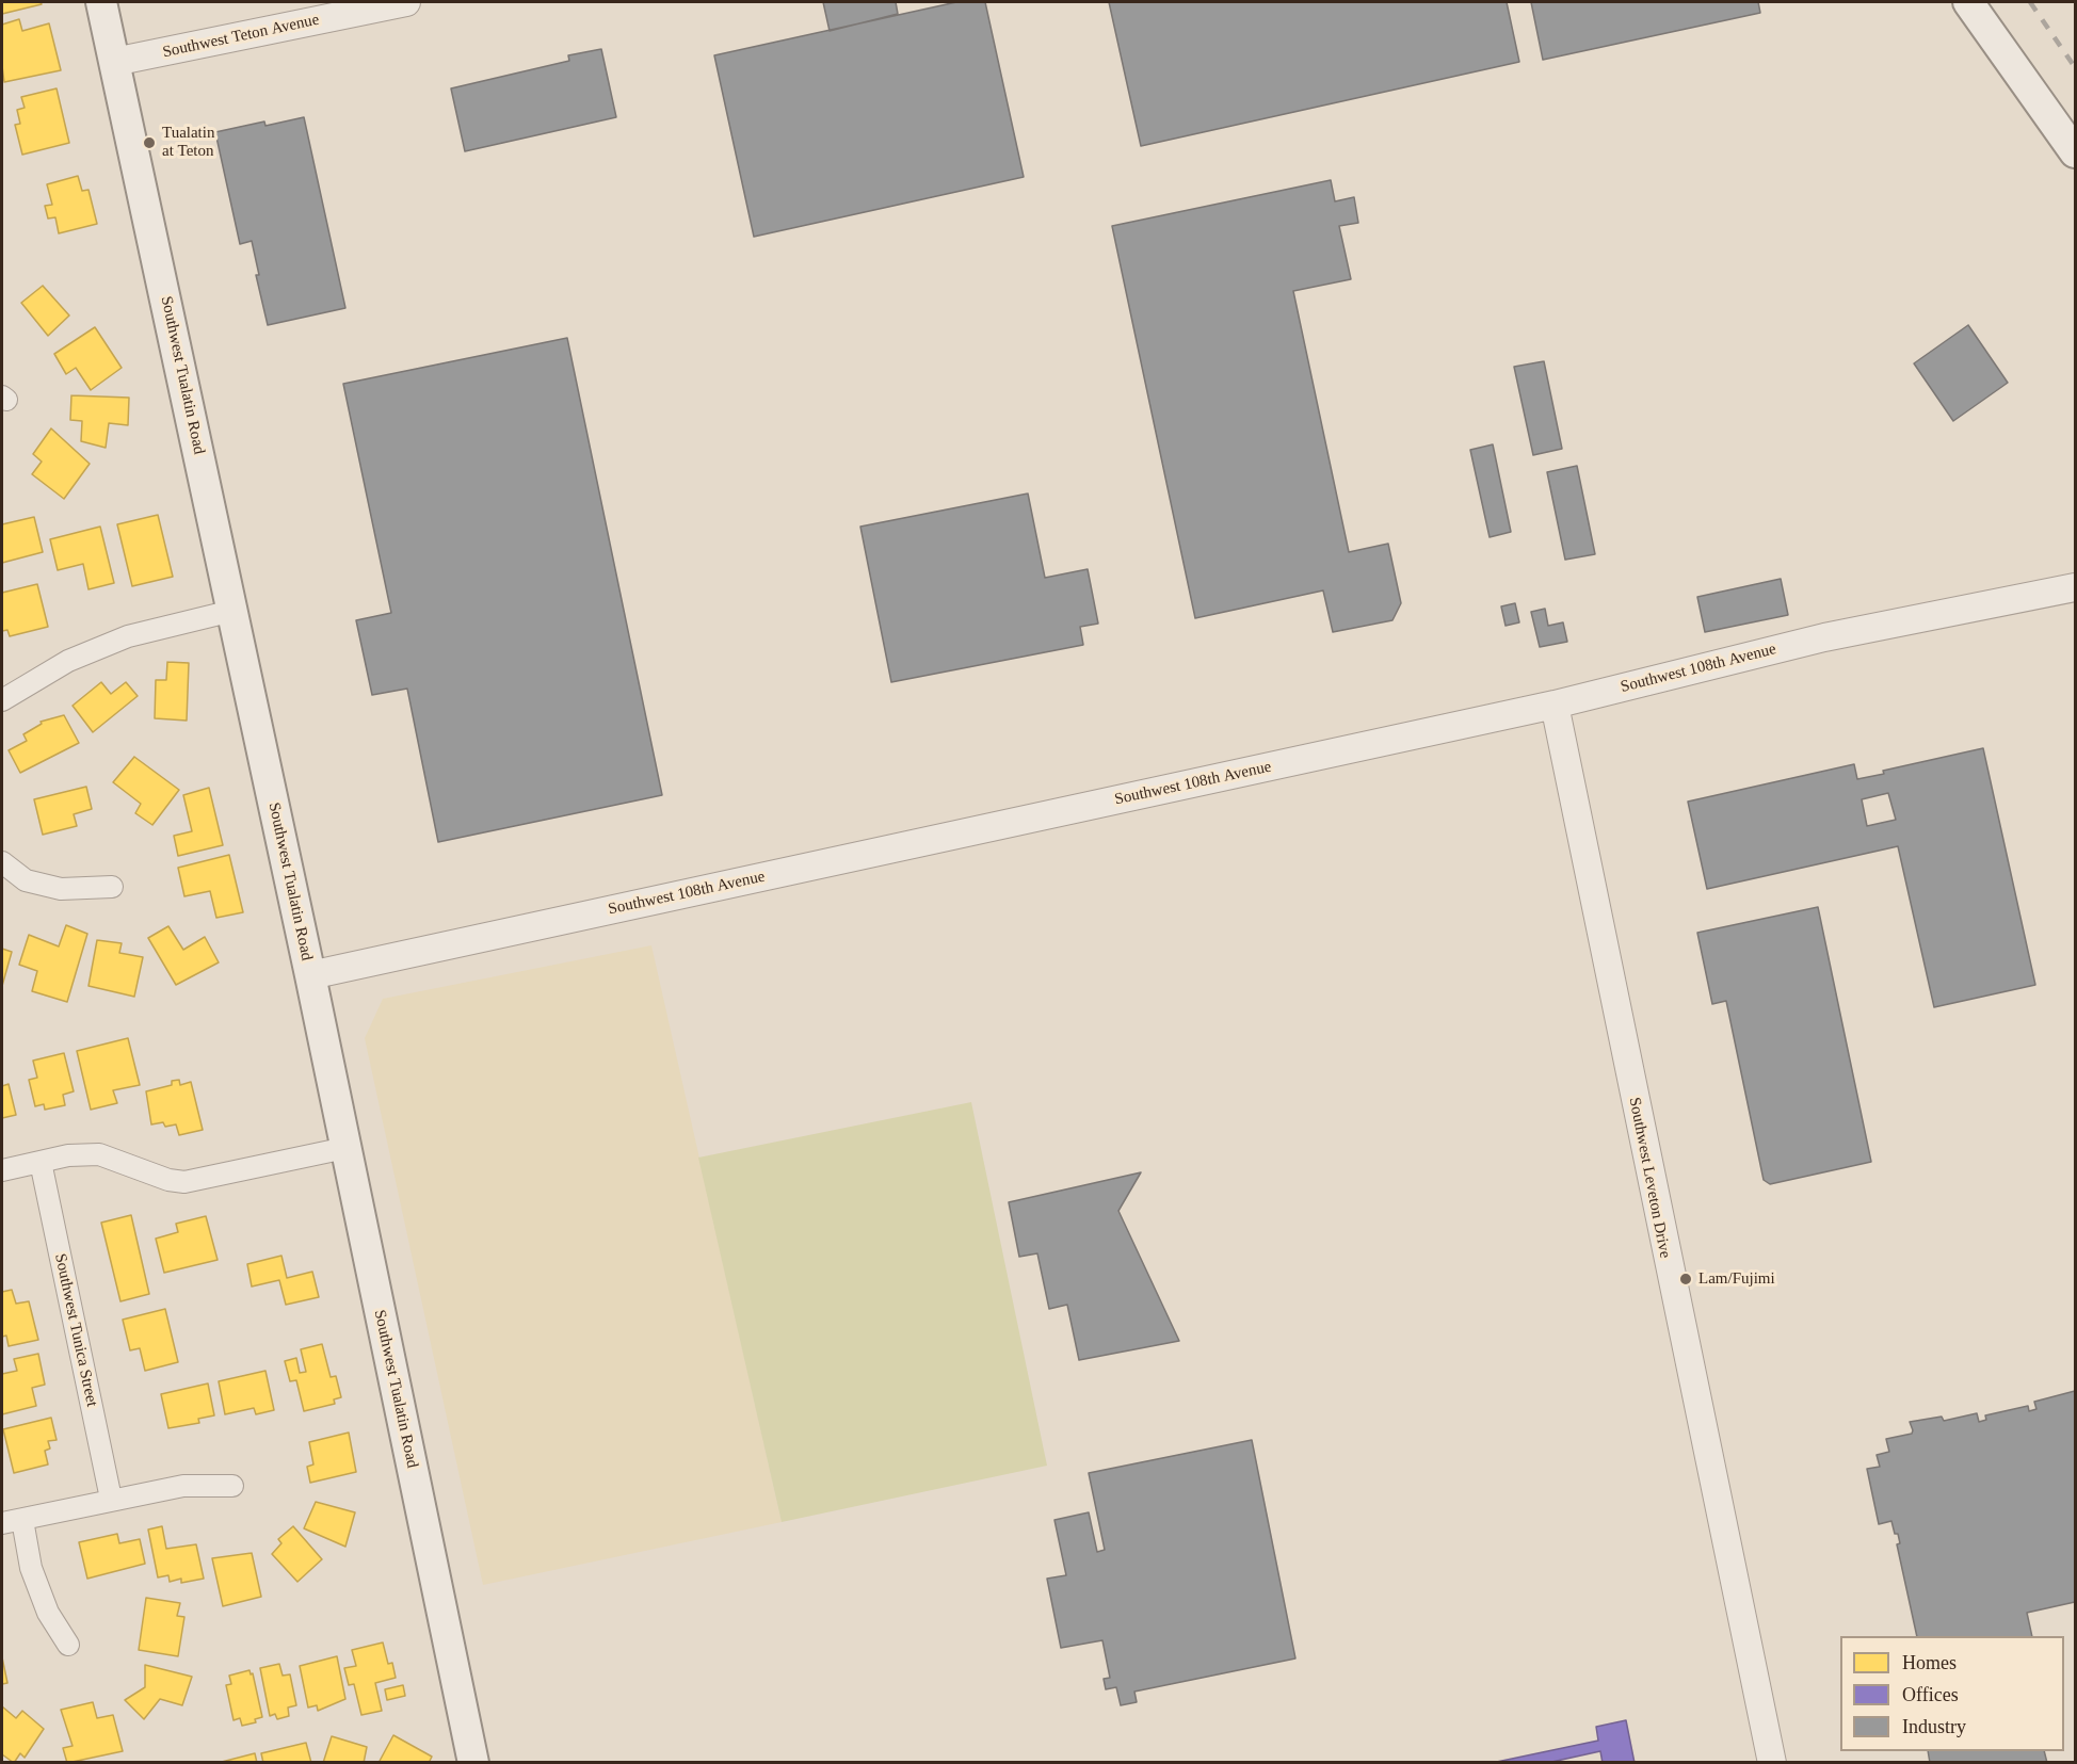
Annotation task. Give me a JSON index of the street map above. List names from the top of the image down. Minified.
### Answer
{"streets":{"main road":["Southwest Tualatin Road"],"street":["Southwest Teton Avenue","Southwest 108th Avenue","Southwest Leveton Drive","Southwest Tunica Street"]},"crossings":[["Southwest Teton Avenue","Southwest Tualatin Road"],["Southwest Tualatin Road","Southwest 108th Avenue"],["Southwest 108th Avenue","Southwest Leveton Drive"]],"places":["Tualatin at Teton","Lam/Fujimi"],"legend":["Homes","Offices","Industry"]}
